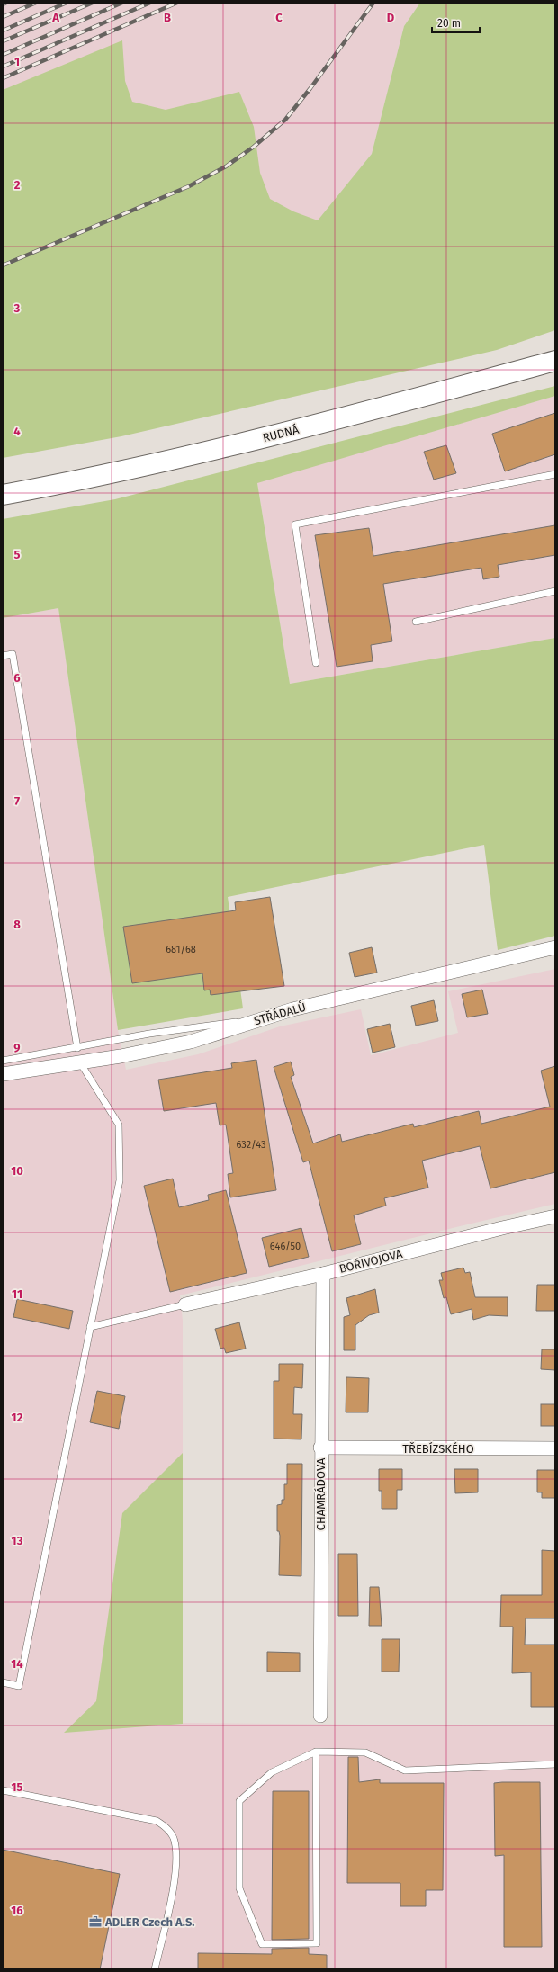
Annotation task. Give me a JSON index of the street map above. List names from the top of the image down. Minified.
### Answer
{"streets":{"main road":["RUDNÁ"],"street":["STŘÁDALŮ","BOŘIVOJOVA","TŘEBÍZSKÉHO","CHAMRÁDOVA"]},"crossings":[["BOŘIVOJOVA","CHAMRÁDOVA"],["TŘEBÍZSKÉHO","CHAMRÁDOVA"]],"places":{"office":["ADLER Czech A.S."]},"house_numbers":["681/68","632/43","646/50"],"scale_bar":"20 m","grid":{"columns":["A","B","C","D"],"rows":["1","2","3","4","5","6","7","8","9","10","11","12","13","14","15","16"]}}
